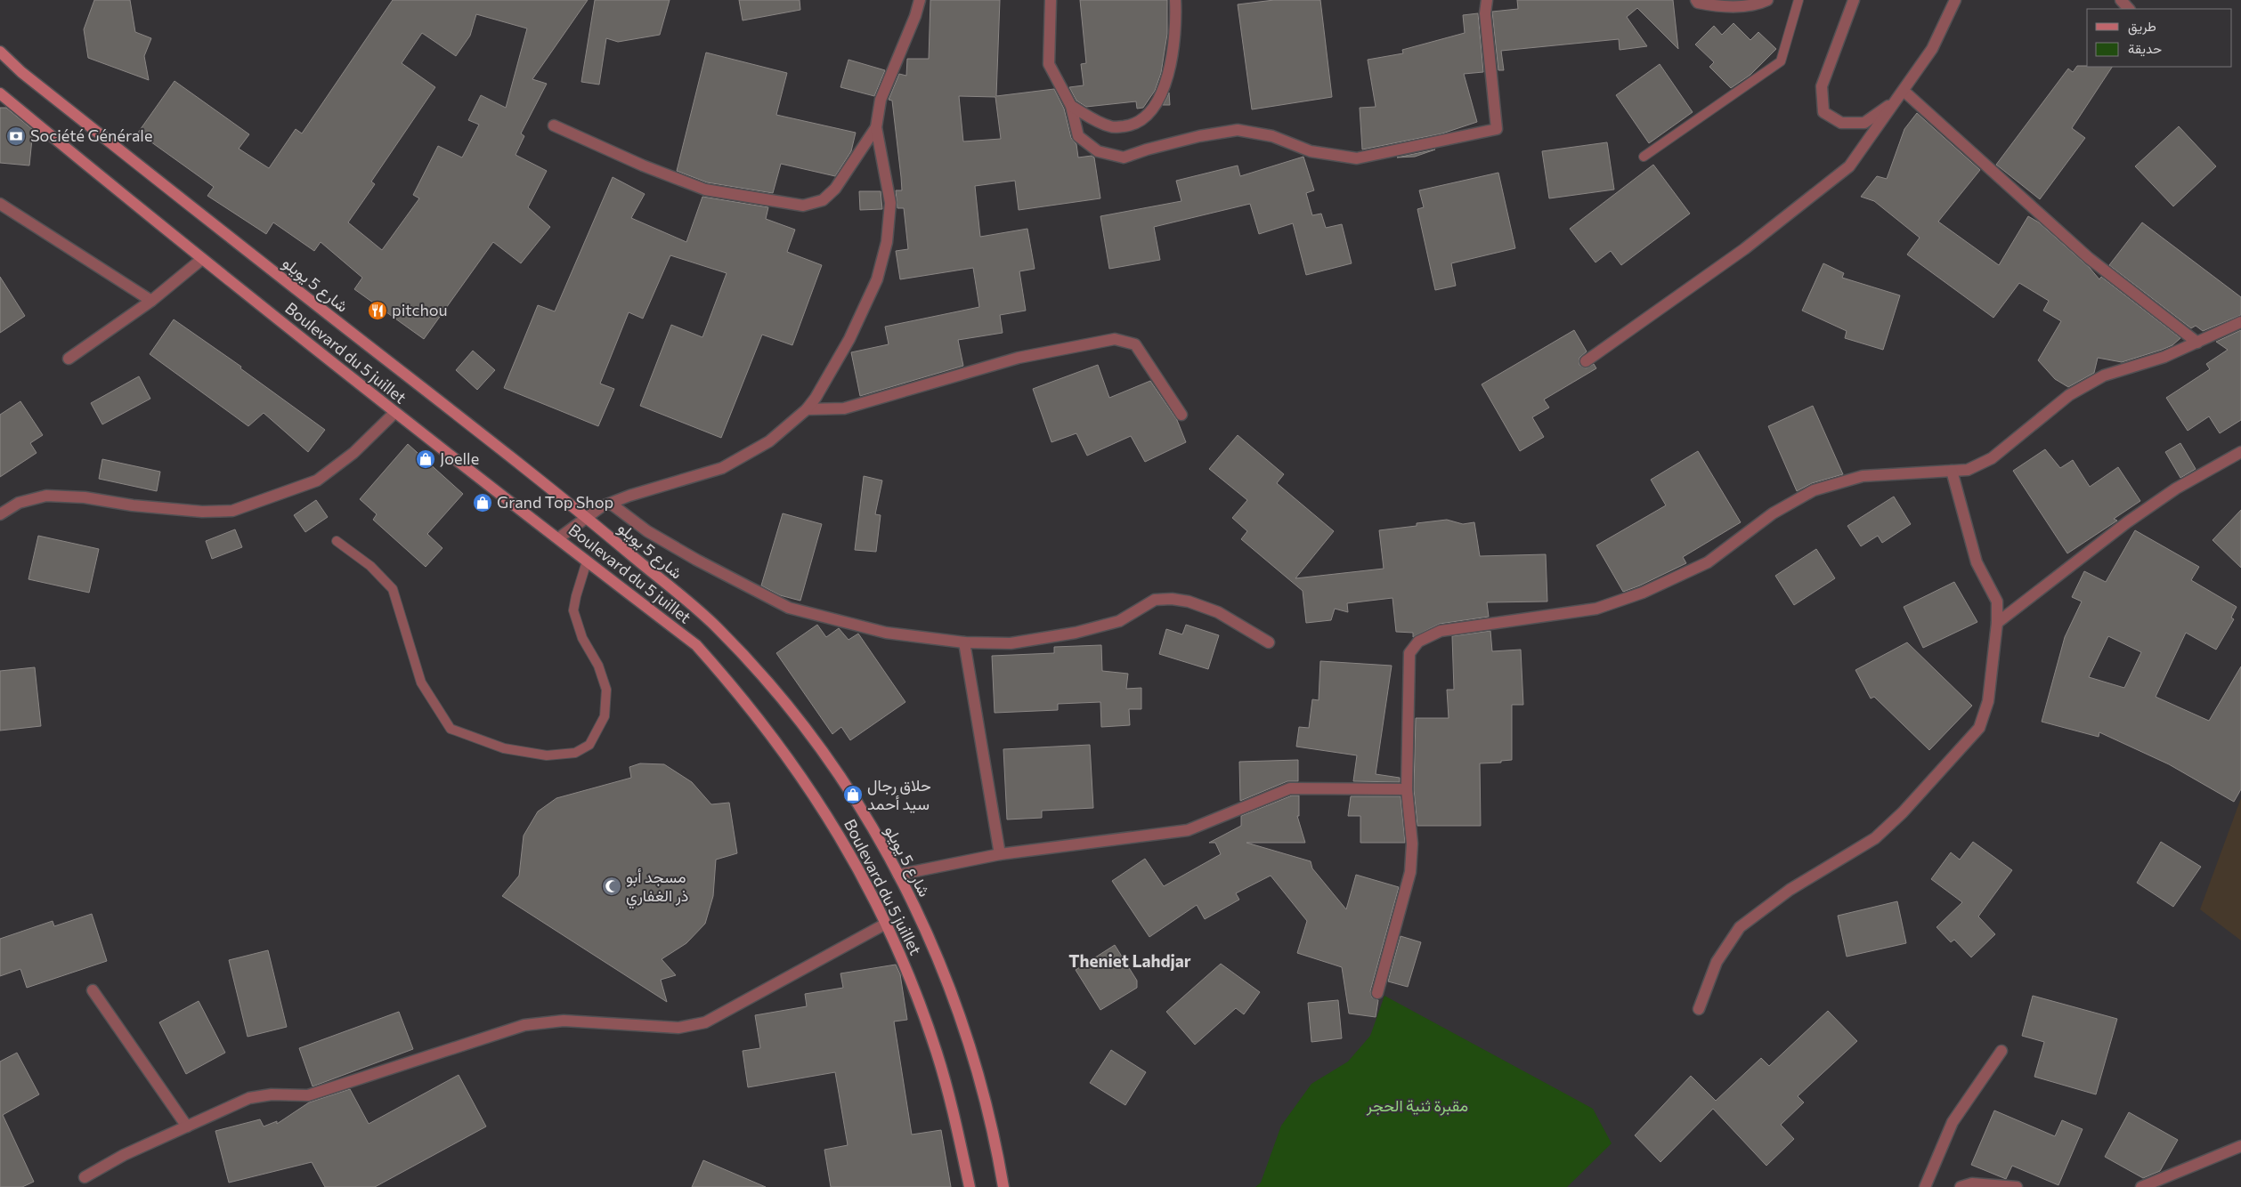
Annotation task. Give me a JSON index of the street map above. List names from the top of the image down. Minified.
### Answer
{"streets":{"main road":["شارع 5 يويلو","Boulevard du 5 juillet"]},"districts":["Theniet Lahdjar"],"parks":["مقبرة ثنية الحجر"],"places":{"bank":["Société Générale"],"restaurant":["pitchou"],"shop":["Joelle","Grand Top Shop","حلاق رجال سيد أحمد"],"mosque":["مسجد أبو ذر الغفاري"]},"legend":["طريق","حديقة"]}
